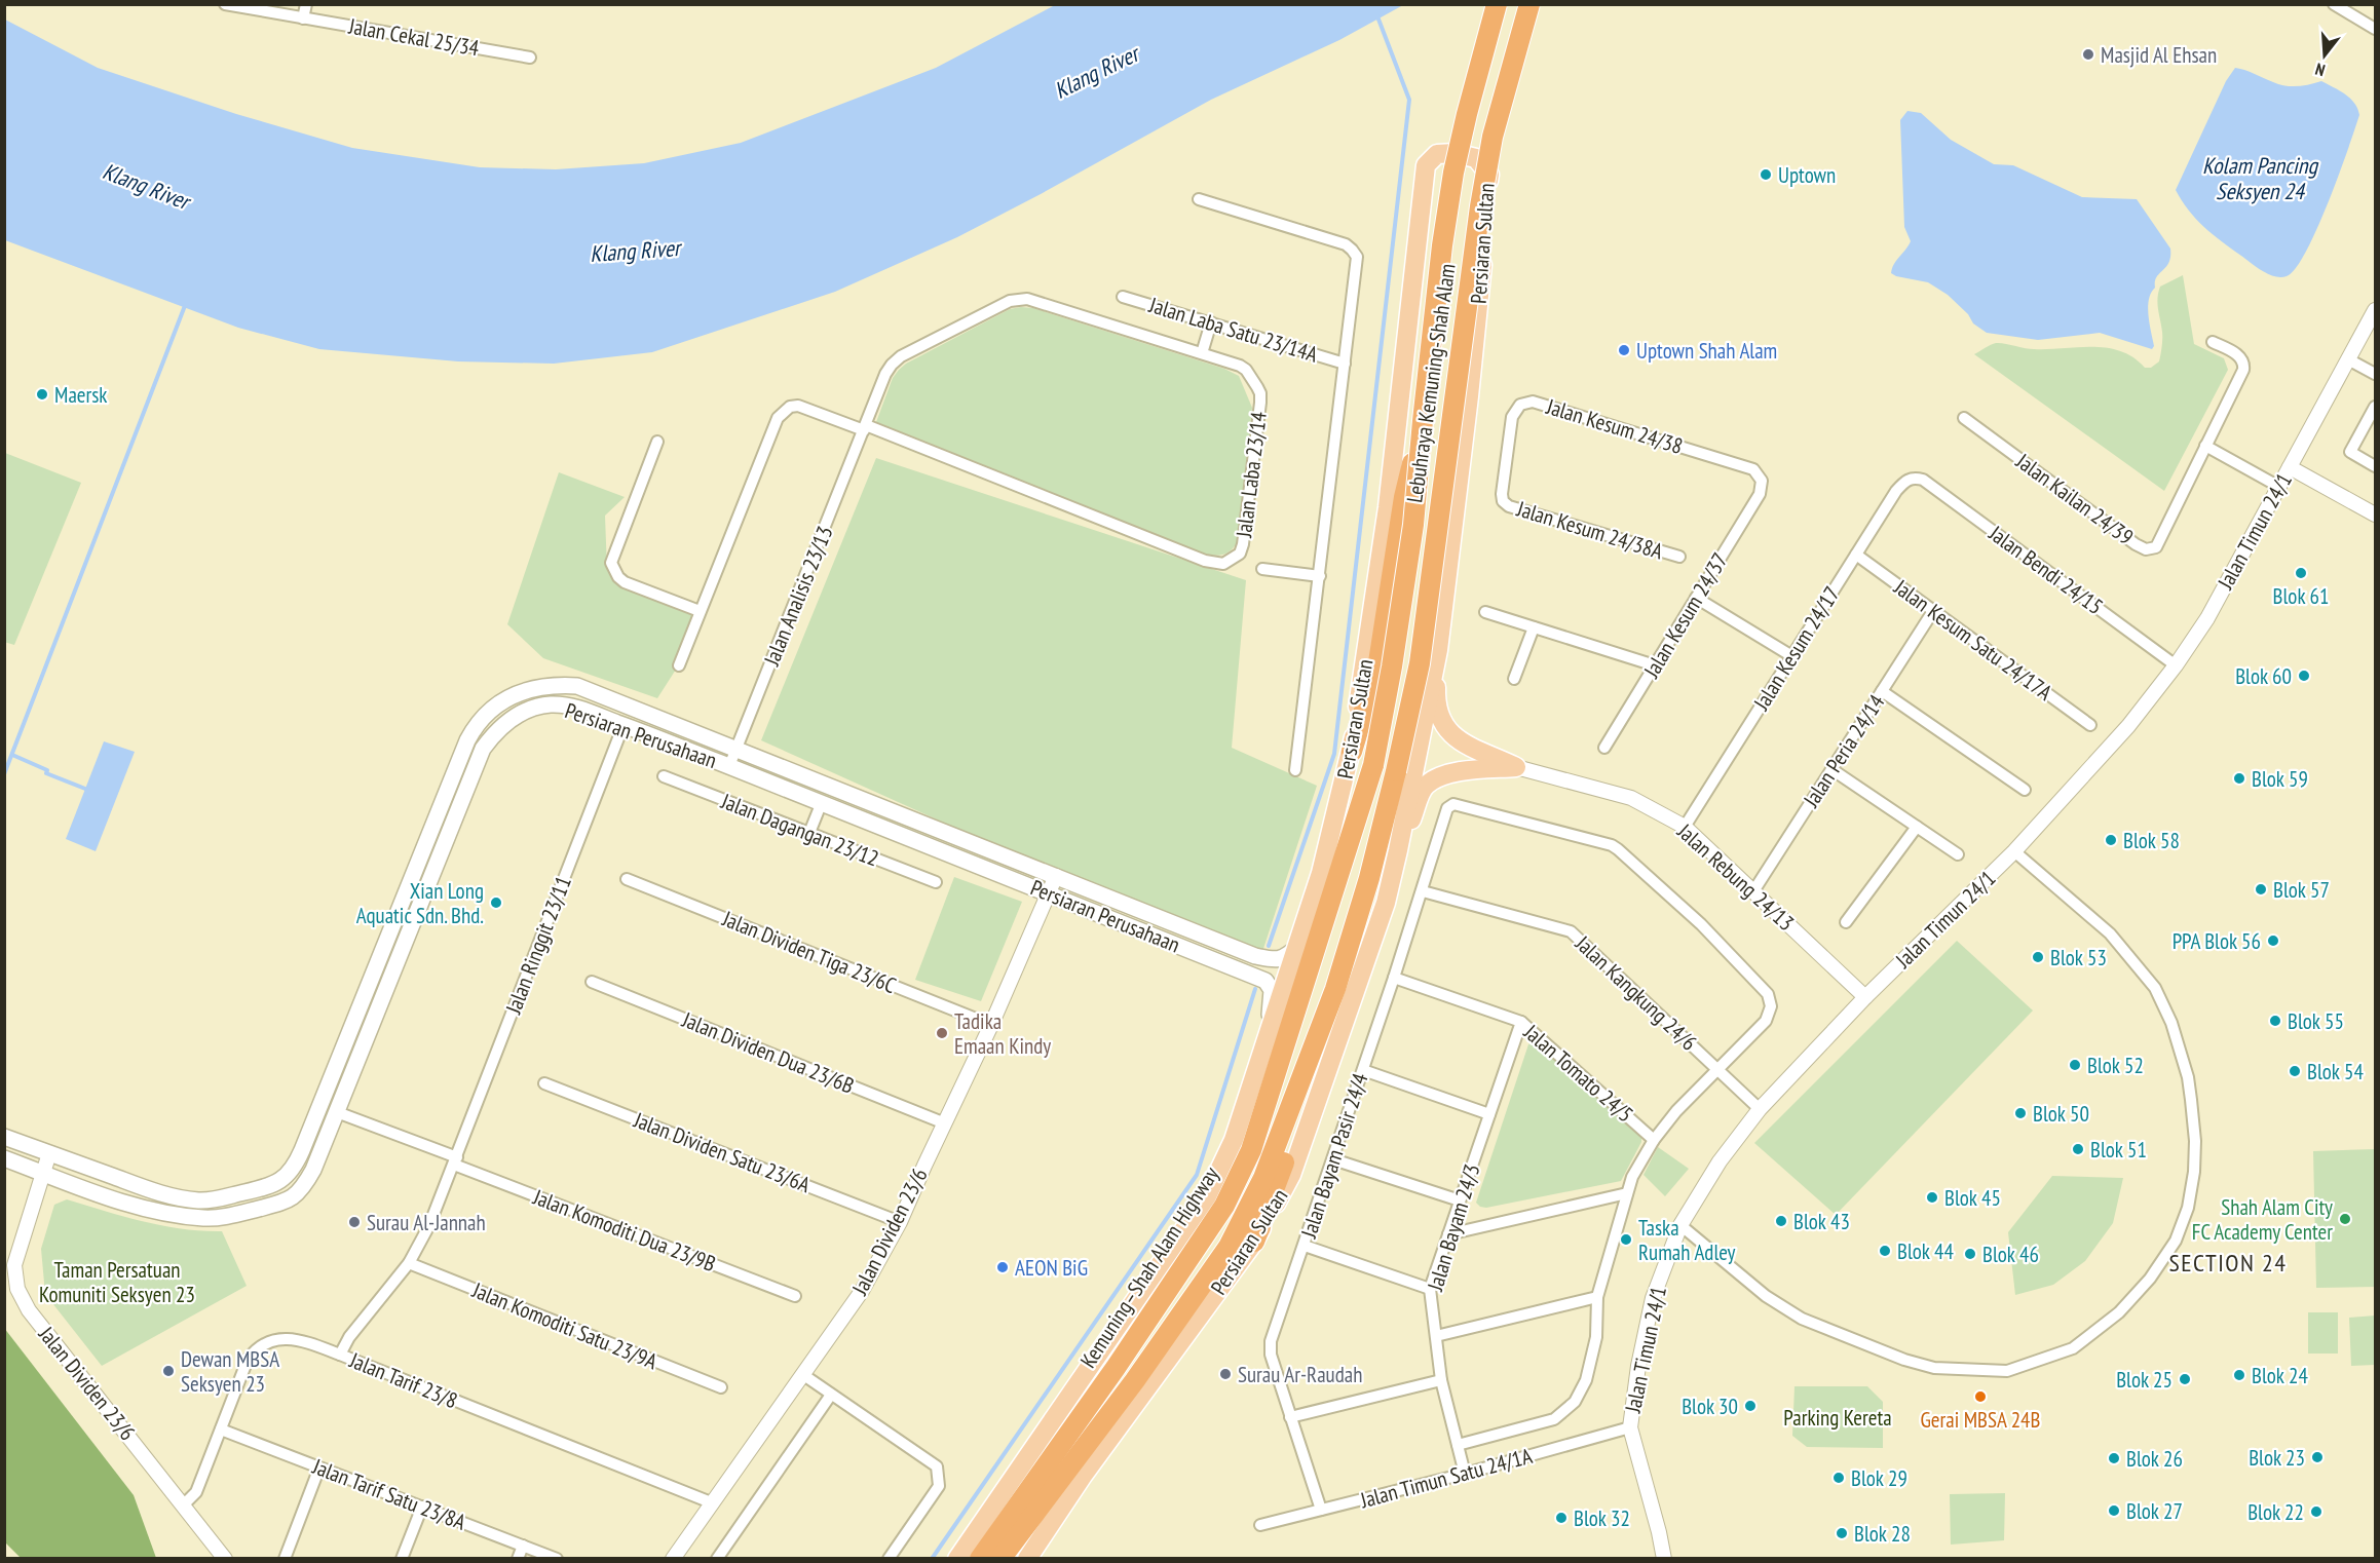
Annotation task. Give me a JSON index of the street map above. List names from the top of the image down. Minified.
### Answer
{"streets":{"highway":["Lebuhraya Kemuning-Shah Alam","Kemuning–Shah Alam Highway"],"main road":["Persiaran Sultan","Persiaran Perusahaan"],"street":["Jalan Cekal 25/34","Jalan Laba Satu 23/14A","Jalan Kesum 24/38","Jalan Laba 23/14","Jalan Kailan 24/39","Jalan Kesum 24/38A","Jalan Timun 24/1","Jalan Bendi 24/15","Jalan Analisis 23/13","Jalan Kesum 24/37","Jalan Kesum Satu 24/17A","Jalan Kesum 24/17","Jalan Peria 24/14","Jalan Dagangan 23/12","Jalan Rebung 24/13","Jalan Ringgit 23/11","Jalan Dividen Tiga 23/6C","Jalan Kangkung 24/6","Jalan Dividen Dua 23/6B","Jalan Tomato 24/5","Jalan Dividen Satu 23/6A","Jalan Bayam Pasir 24/4","Jalan Bayam 24/3","Jalan Komoditi Dua 23/9B","Jalan Dividen 23/6","Jalan Komoditi Satu 23/9A","Jalan Tarif 23/8","Jalan Timun Satu 24/1A","Jalan Tarif Satu 23/8A"]},"crossings":[["Persiaran Sultan","Persiaran Perusahaan"],["Lebuhraya Kemuning-Shah Alam","Kemuning–Shah Alam Highway"],["Jalan Kesum 24/38","Jalan Kesum 24/38A"],["Jalan Kesum 24/38","Jalan Kesum 24/37"],["Jalan Laba 23/14","Jalan Analisis 23/13"],["Jalan Timun 24/1","Jalan Bendi 24/15"],["Jalan Timun 24/1","Jalan Rebung 24/13"],["Jalan Timun 24/1","Jalan Kangkung 24/6"],["Jalan Timun 24/1","Jalan Timun Satu 24/1A"],["Jalan Bendi 24/15","Jalan Kesum 24/17"],["Jalan Analisis 23/13","Persiaran Perusahaan"],["Jalan Kesum Satu 24/17A","Jalan Kesum 24/17"],["Jalan Kesum Satu 24/17A","Jalan Peria 24/14"],["Jalan Kesum 24/17","Jalan Rebung 24/13"],["Persiaran Perusahaan","Jalan Ringgit 23/11"],["Persiaran Perusahaan","Jalan Komoditi Dua 23/9B"],["Persiaran Perusahaan","Jalan Dividen 23/6"],["Jalan Peria 24/14","Jalan Rebung 24/13"],["Jalan Ringgit 23/11","Jalan Komoditi Dua 23/9B"],["Jalan Ringgit 23/11","Jalan Komoditi Satu 23/9A"],["Jalan Ringgit 23/11","Jalan Tarif 23/8"],["Jalan Dividen Tiga 23/6C","Jalan Dividen 23/6"],["Jalan Kangkung 24/6","Jalan Bayam Pasir 24/4"],["Jalan Dividen Dua 23/6B","Jalan Dividen 23/6"],["Jalan Tomato 24/5","Jalan Bayam Pasir 24/4"],["Jalan Tomato 24/5","Jalan Bayam 24/3"],["Jalan Dividen Satu 23/6A","Jalan Dividen 23/6"],["Jalan Bayam Pasir 24/4","Jalan Timun Satu 24/1A"],["Jalan Bayam 24/3","Jalan Timun Satu 24/1A"],["Jalan Dividen 23/6","Jalan Tarif 23/8"],["Jalan Tarif 23/8","Jalan Tarif Satu 23/8A"]],"districts":["SECTION 24"],"water":["Klang River","Kolam Pancing Seksyen 24"],"parks":["Taman Persatuan Komuniti Seksyen 23","Parking Kereta"],"places":["Masjid Al Ehsan","Uptown","Uptown Shah Alam","Maersk","Blok 61","Blok 60","Blok 59","Blok 58","Blok 57","Xian Long Aquatic Sdn. Bhd.","PPA Blok 56","Blok 53","Blok 55","Tadika Emaan Kindy","Blok 52","Blok 54","Blok 50","Blok 51","Blok 45","Shah Alam City FC Academy Center","Blok 43","Surau Al-Jannah","Taska Rumah Adley","Blok 44","Blok 46","AEON BiG","Dewan MBSA Seksyen 23","Surau Ar-Raudah","Blok 24","Blok 25","Gerai MBSA 24B","Blok 30","Blok 23","Blok 26","Blok 29","Blok 27","Blok 22","Blok 32","Blok 28"],"north":"bottom"}
